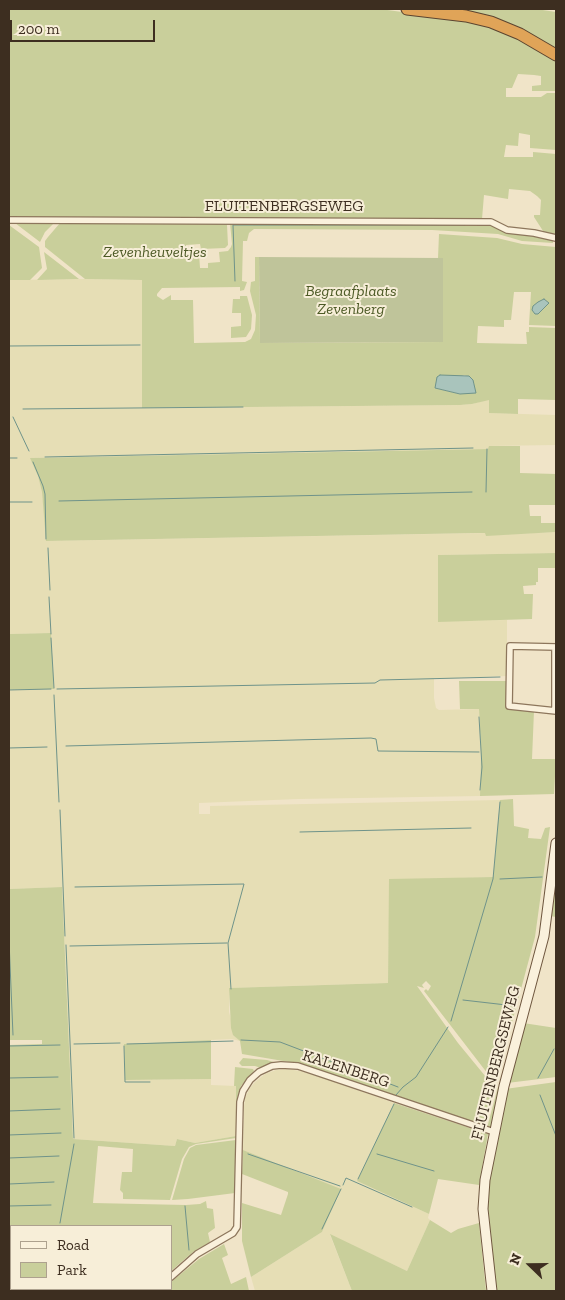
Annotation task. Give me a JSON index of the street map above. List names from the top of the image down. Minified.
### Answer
{"streets":{"street":["FLUITENBERGSEWEG","KALENBERG"]},"crossings":[["FLUITENBERGSEWEG","KALENBERG"]],"parks":["Zevenheuveltjes","Begraafplaats Zevenberg"],"legend":["Road","Park"],"scale_bar":"200 m","north":"left"}
